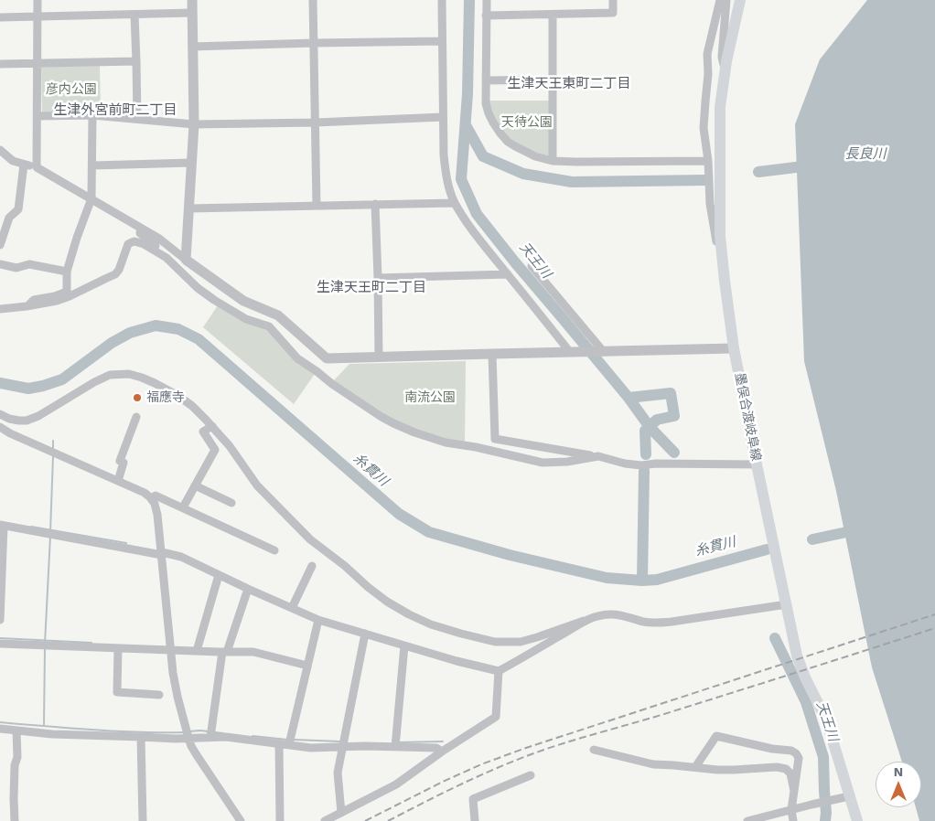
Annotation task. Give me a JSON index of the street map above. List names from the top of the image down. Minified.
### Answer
{"streets":{"main road":["墨俣合渡岐阜線"]},"districts":["生津天王東町二丁目","生津外宮前町二丁目","生津天王町二丁目"],"water":["長良川","天王川","糸貫川"],"parks":["彦内公園","天待公園","南流公園"],"places":["福應寺"],"north":"top"}
